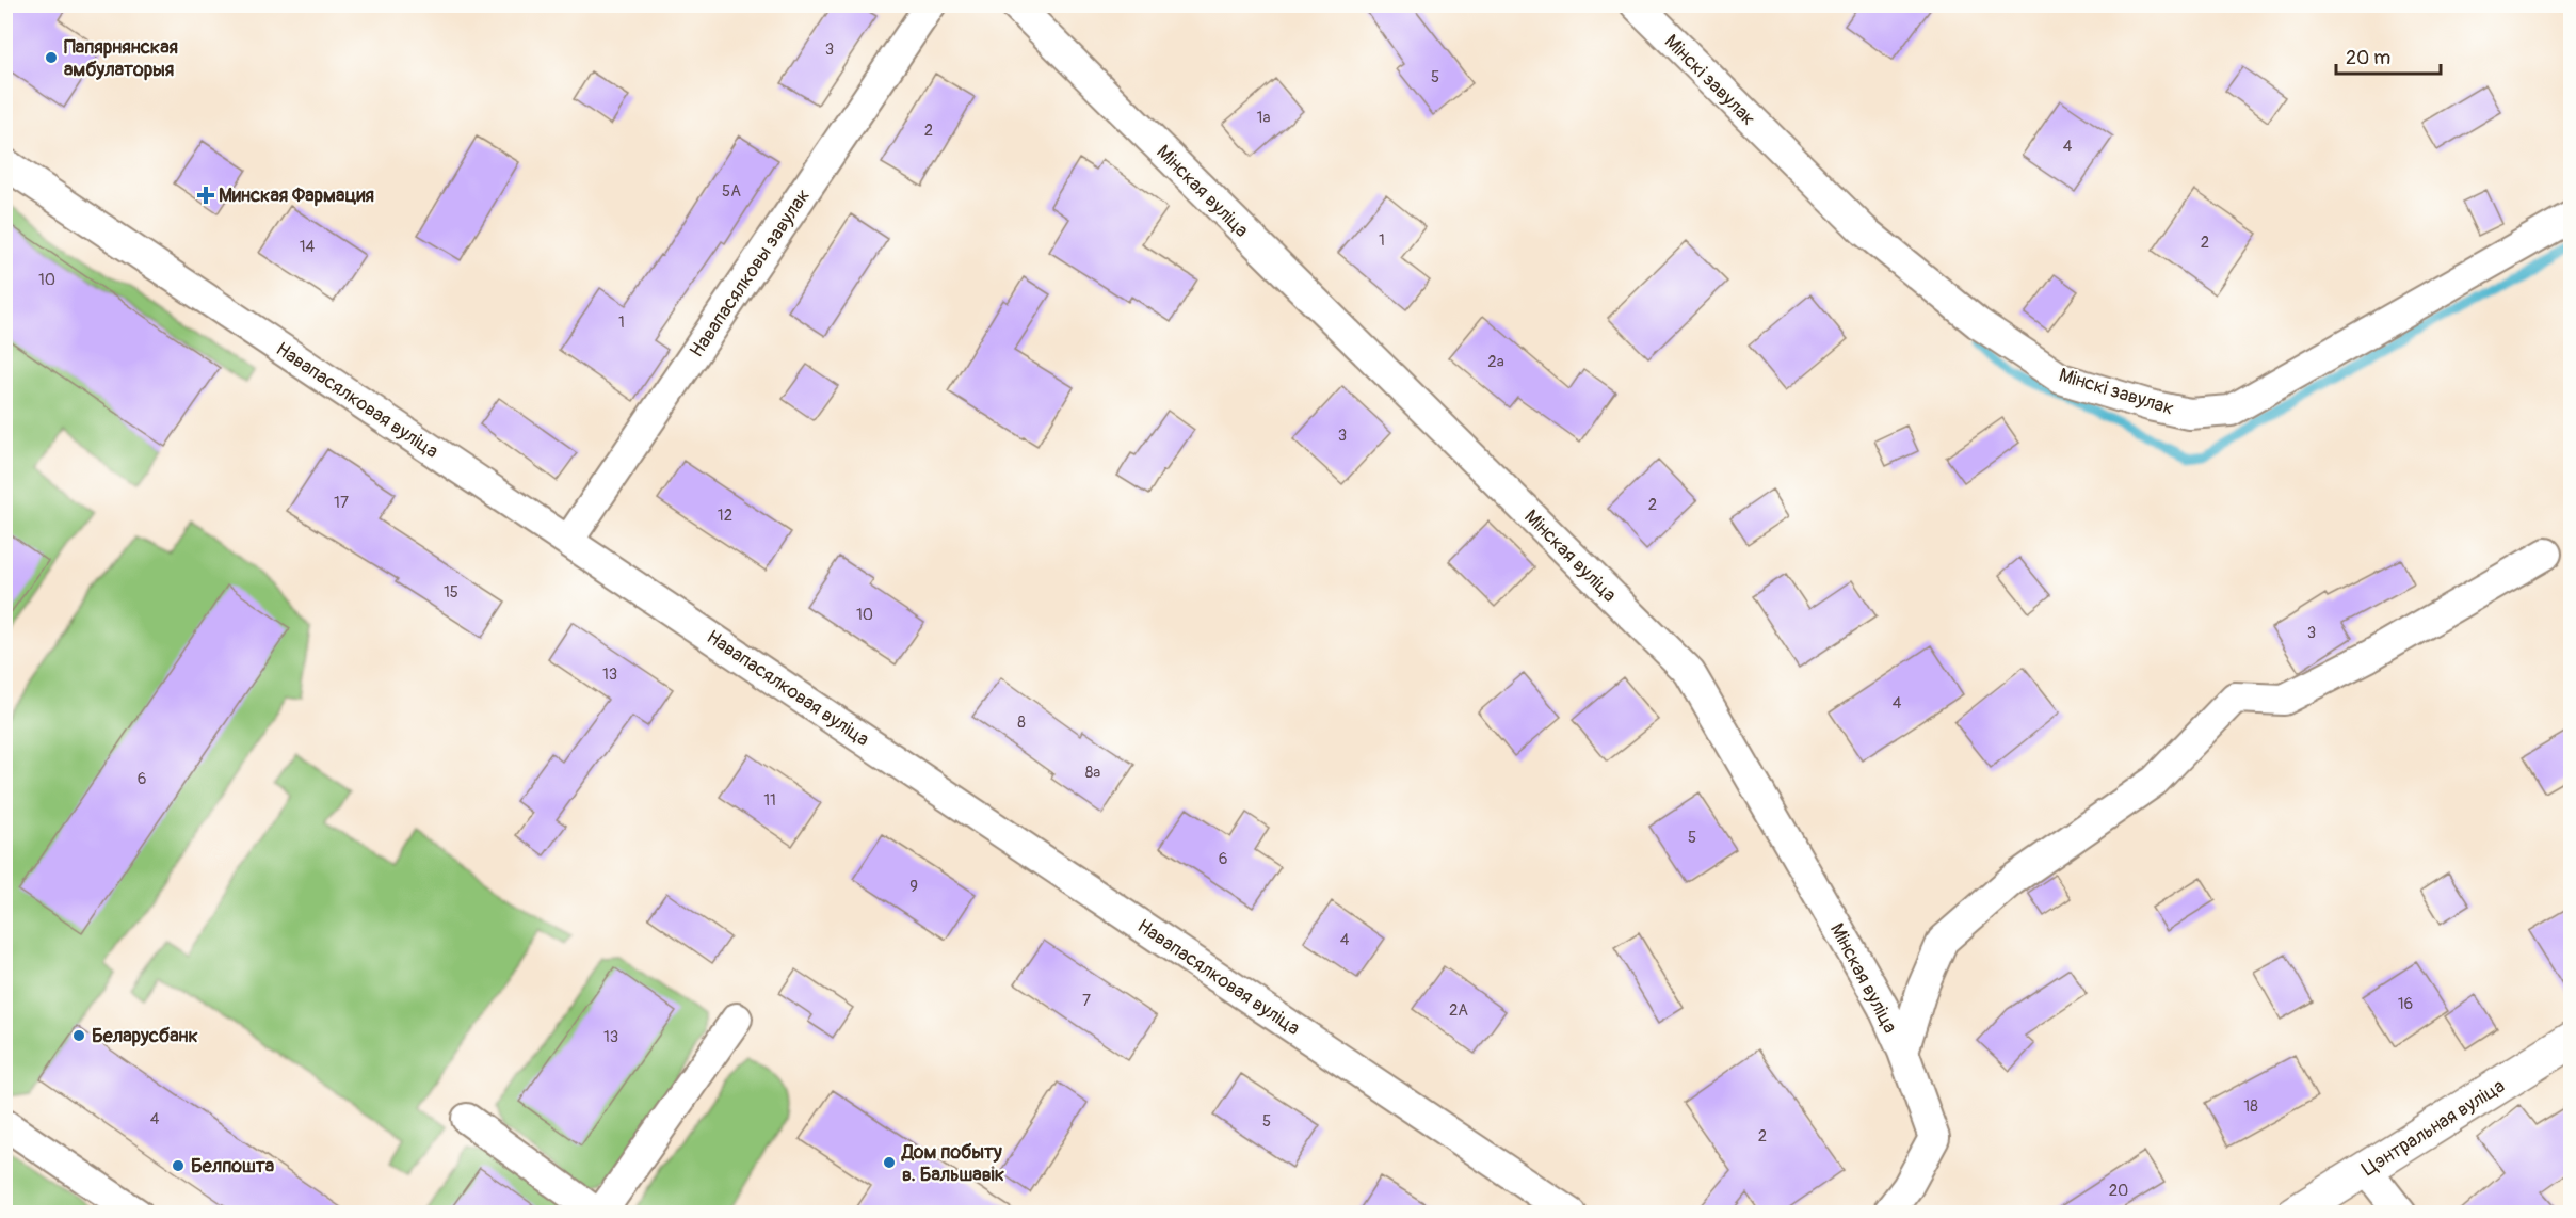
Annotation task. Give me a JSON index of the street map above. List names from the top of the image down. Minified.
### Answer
{"streets":{"street":["Мінскі завулак","Мінская вуліца","Навапасялковы завулак","Навапасялковая вуліца","Цэнтральная вуліца"]},"crossings":[["Навапасялковы завулак","Навапасялковая вуліца"]],"places":{"other":["Папярнянская амбулаторыя","Беларусбанк","Дом побыту в. Бальшавік","Белпошта"],"health":["Минская Фармация"]},"house_numbers":["3","5","1а","2","4","5А","1","2","14","10","1","2а","3","17","2","12","15","10","3","13","4","8","8а","6","11","5","6","9","4","7","16","2А","13","18","4","5","2","20"],"scale_bar":"20 m"}
